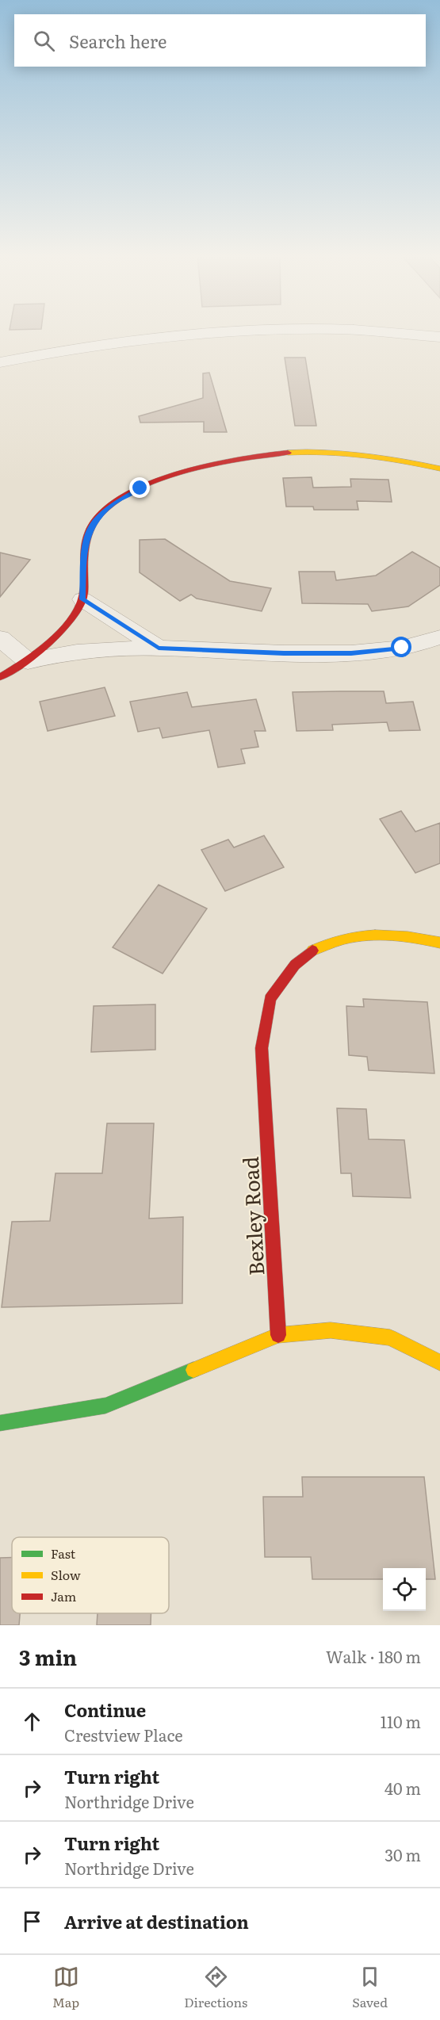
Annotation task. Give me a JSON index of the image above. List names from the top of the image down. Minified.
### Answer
{"streets":{"street":["Bexley Road"]},"legend":["Fast","Slow","Jam"],"page":{"search":"Search here","heading":["3 min","Walk · 180 m"],"list":[["Continue","Crestview Place","110 m"],["Turn right","Northridge Drive","40 m"],["Turn right","Northridge Drive","30 m"],"Arrive at destination"],"nav":["Map","Directions","Saved"]}}
